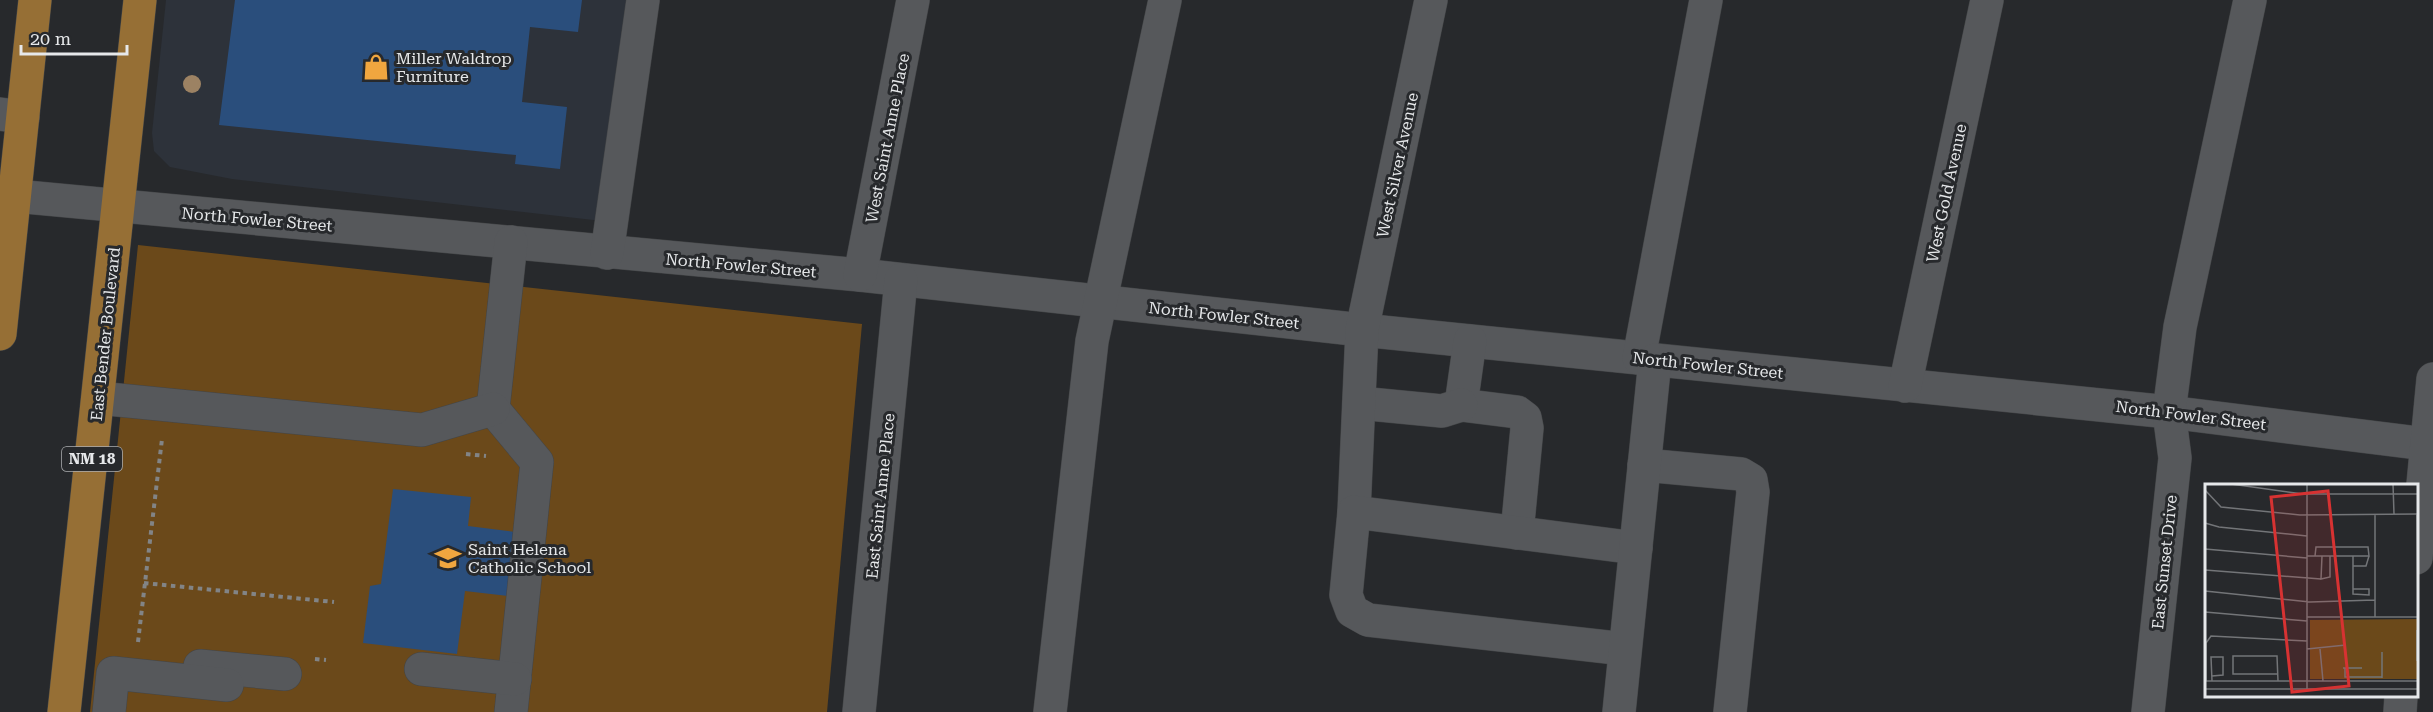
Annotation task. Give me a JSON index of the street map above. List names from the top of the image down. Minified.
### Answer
{"streets":{"main road":["East Bender Boulevard","NM 18"],"street":["West Saint Anne Place","West Silver Avenue","West Gold Avenue","North Fowler Street","East Saint Anne Place","East Sunset Drive"]},"crossings":[["West Saint Anne Place","North Fowler Street"],["West Silver Avenue","North Fowler Street"],["West Gold Avenue","North Fowler Street"],["North Fowler Street","East Bender Boulevard"],["North Fowler Street","NM 18"],["North Fowler Street","East Saint Anne Place"],["North Fowler Street","East Sunset Drive"],["East Bender Boulevard","NM 18"]],"places":{"shop":["Miller Waldrop Furniture"],"school or university":["Saint Helena Catholic School"]},"scale_bar":"20 m"}
